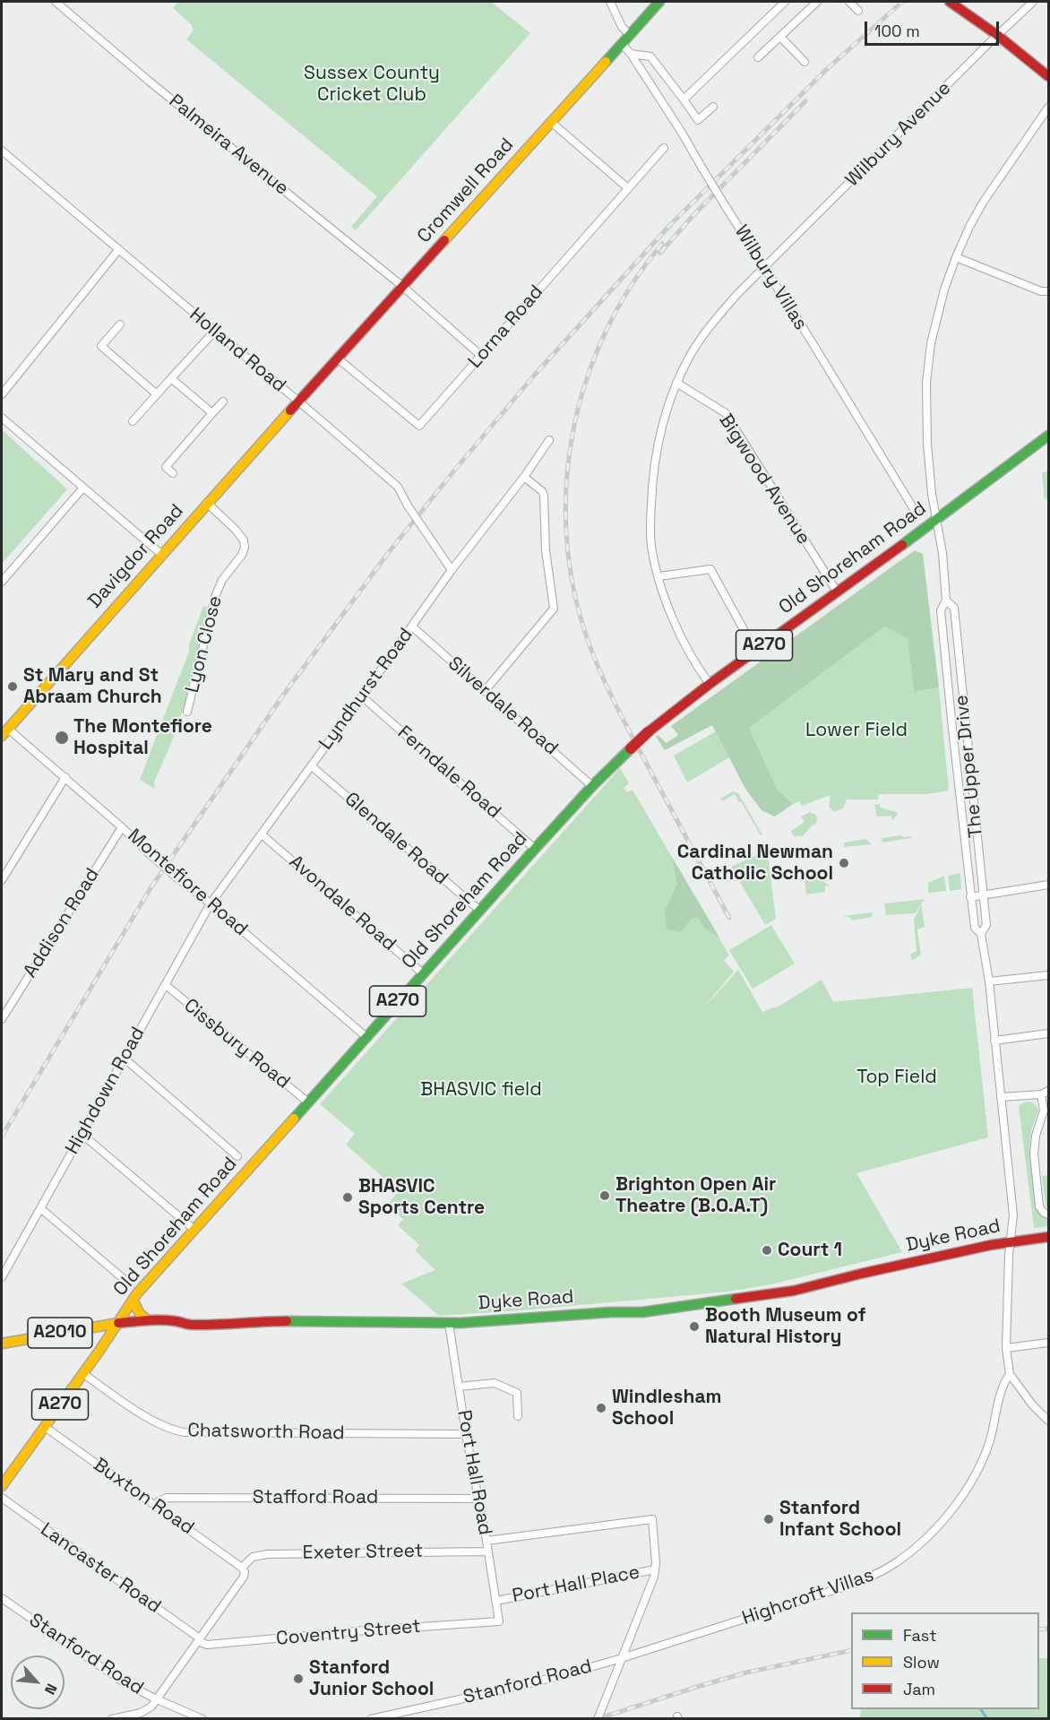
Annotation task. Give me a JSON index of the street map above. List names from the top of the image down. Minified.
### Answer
{"streets":{"main road":["Cromwell Road","Davigdor Road","Old Shoreham Road","A270","Dyke Road","A2010"],"street":["Wilbury Avenue","Palmeira Avenue","Wilbury Villas","Lorna Road","Holland Road","Bigwood Avenue","Lyon Close","Lyndhurst Road","Silverdale Road","The Upper Drive","Ferndale Road","Glendale Road","Montefiore Road","Avondale Road","Addison Road","Cissbury Road","Highdown Road","Chatsworth Road","Port Hall Road","Buxton Road","Stafford Road","Exeter Street","Lancaster Road","Port Hall Place","Highcroft Villas","Coventry Street","Stanford Road"]},"crossings":[["Wilbury Avenue","Wilbury Villas"],["Wilbury Avenue","Bigwood Avenue"],["Wilbury Avenue","Old Shoreham Road"],["Palmeira Avenue","Cromwell Road"],["Palmeira Avenue","Lorna Road"],["Cromwell Road","Wilbury Villas"],["Cromwell Road","Lorna Road"],["Cromwell Road","Holland Road"],["Cromwell Road","Davigdor Road"],["Holland Road","Davigdor Road"],["Holland Road","Lyndhurst Road"],["Bigwood Avenue","Old Shoreham Road"],["Davigdor Road","Lyon Close"],["Davigdor Road","Montefiore Road"],["Old Shoreham Road","Silverdale Road"],["Old Shoreham Road","The Upper Drive"],["Old Shoreham Road","Ferndale Road"],["Old Shoreham Road","Glendale Road"],["Old Shoreham Road","Montefiore Road"],["Old Shoreham Road","Avondale Road"],["Old Shoreham Road","Cissbury Road"],["Old Shoreham Road","Dyke Road"],["Old Shoreham Road","Chatsworth Road"],["Old Shoreham Road","Buxton Road"],["Lyndhurst Road","Silverdale Road"],["Lyndhurst Road","Ferndale Road"],["Lyndhurst Road","Glendale Road"],["Lyndhurst Road","Montefiore Road"],["Lyndhurst Road","Avondale Road"],["Lyndhurst Road","Highdown Road"],["The Upper Drive","Dyke Road"],["Montefiore Road","Addison Road"],["Montefiore Road","Highdown Road"],["Cissbury Road","Highdown Road"],["Dyke Road","Port Hall Road"],["Chatsworth Road","Port Hall Road"],["Port Hall Road","Stafford Road"],["Port Hall Road","Exeter Street"],["Port Hall Road","Port Hall Place"],["Port Hall Road","Coventry Street"],["Buxton Road","Stafford Road"],["Buxton Road","Exeter Street"],["Lancaster Road","Coventry Street"],["Highcroft Villas","Stanford Road"]],"parks":["Sussex County Cricket Club","Lower Field","Top Field","BHASVIC field"],"places":["St Mary and St Abraam Church","The Montefiore Hospital","Cardinal Newman Catholic School","Brighton Open Air Theatre (B.O.A.T)","BHASVIC Sports Centre","Court 1","Booth Museum of Natural History","Windlesham School","Stanford Infant School","Stanford Junior School"],"legend":["Fast","Slow","Jam"],"scale_bar":"100 m","north":"bottom right"}
